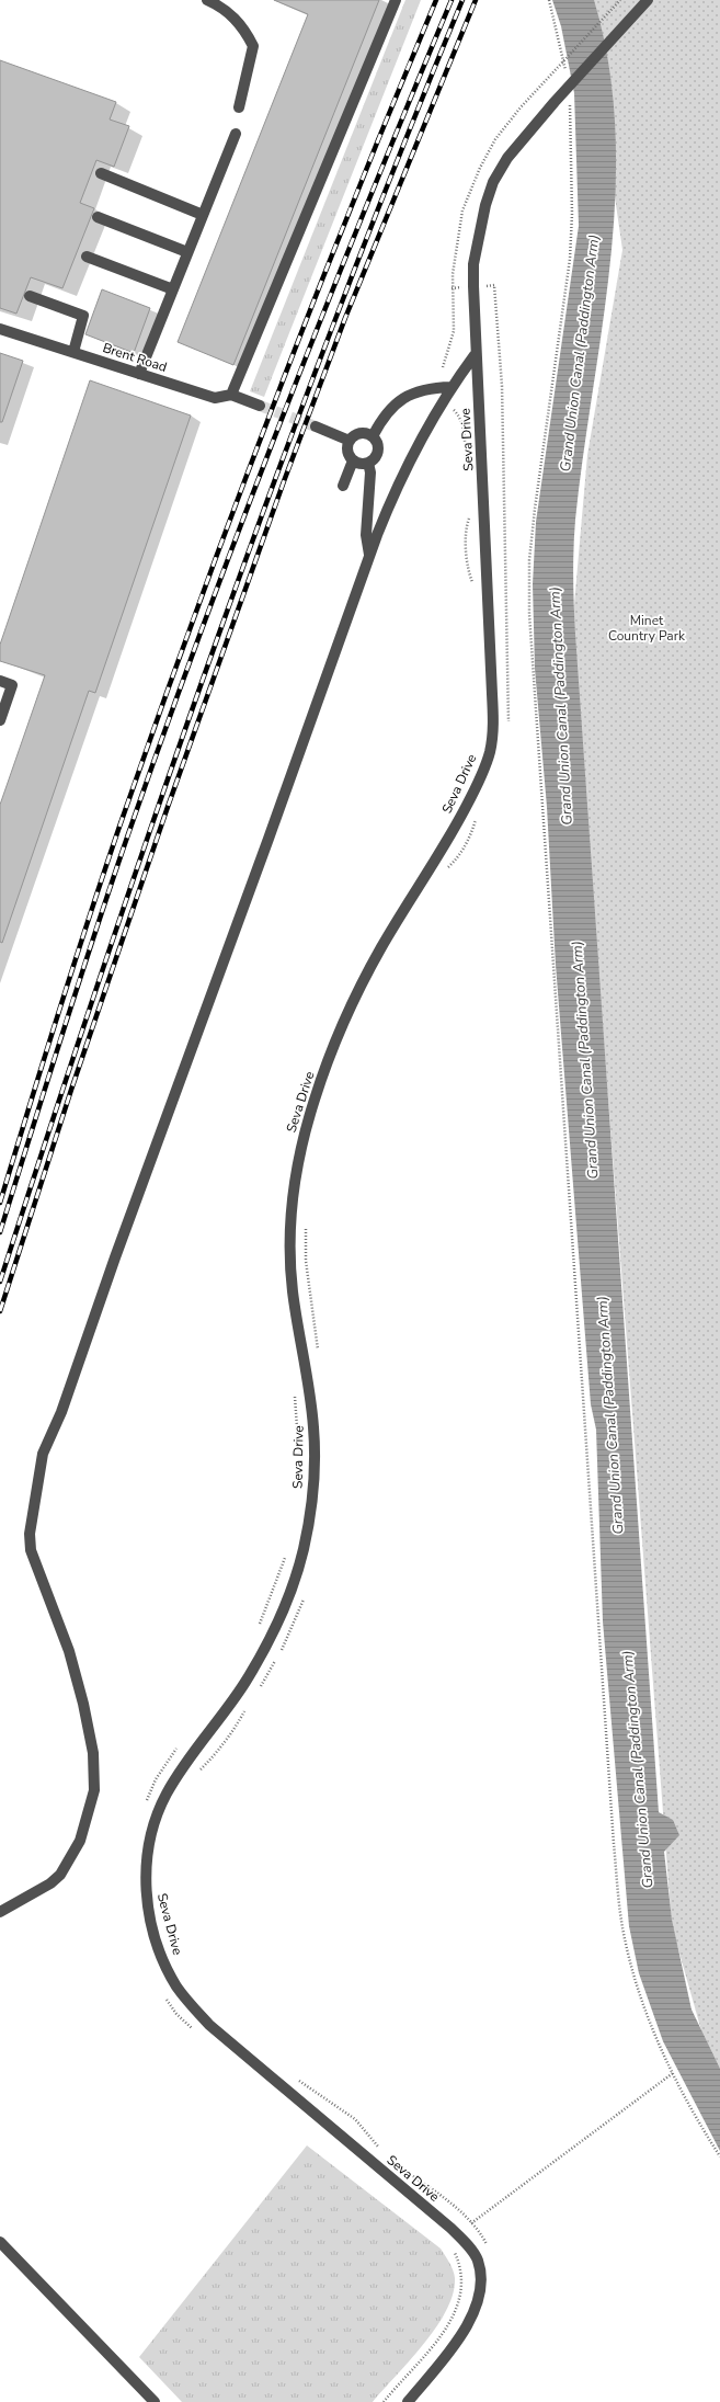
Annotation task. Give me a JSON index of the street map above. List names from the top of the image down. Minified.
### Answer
{"streets":{"street":["Brent Road","Seva Drive"]},"water":["Grand Union Canal (Paddington Arm)"],"parks":["Minet Country Park"]}
